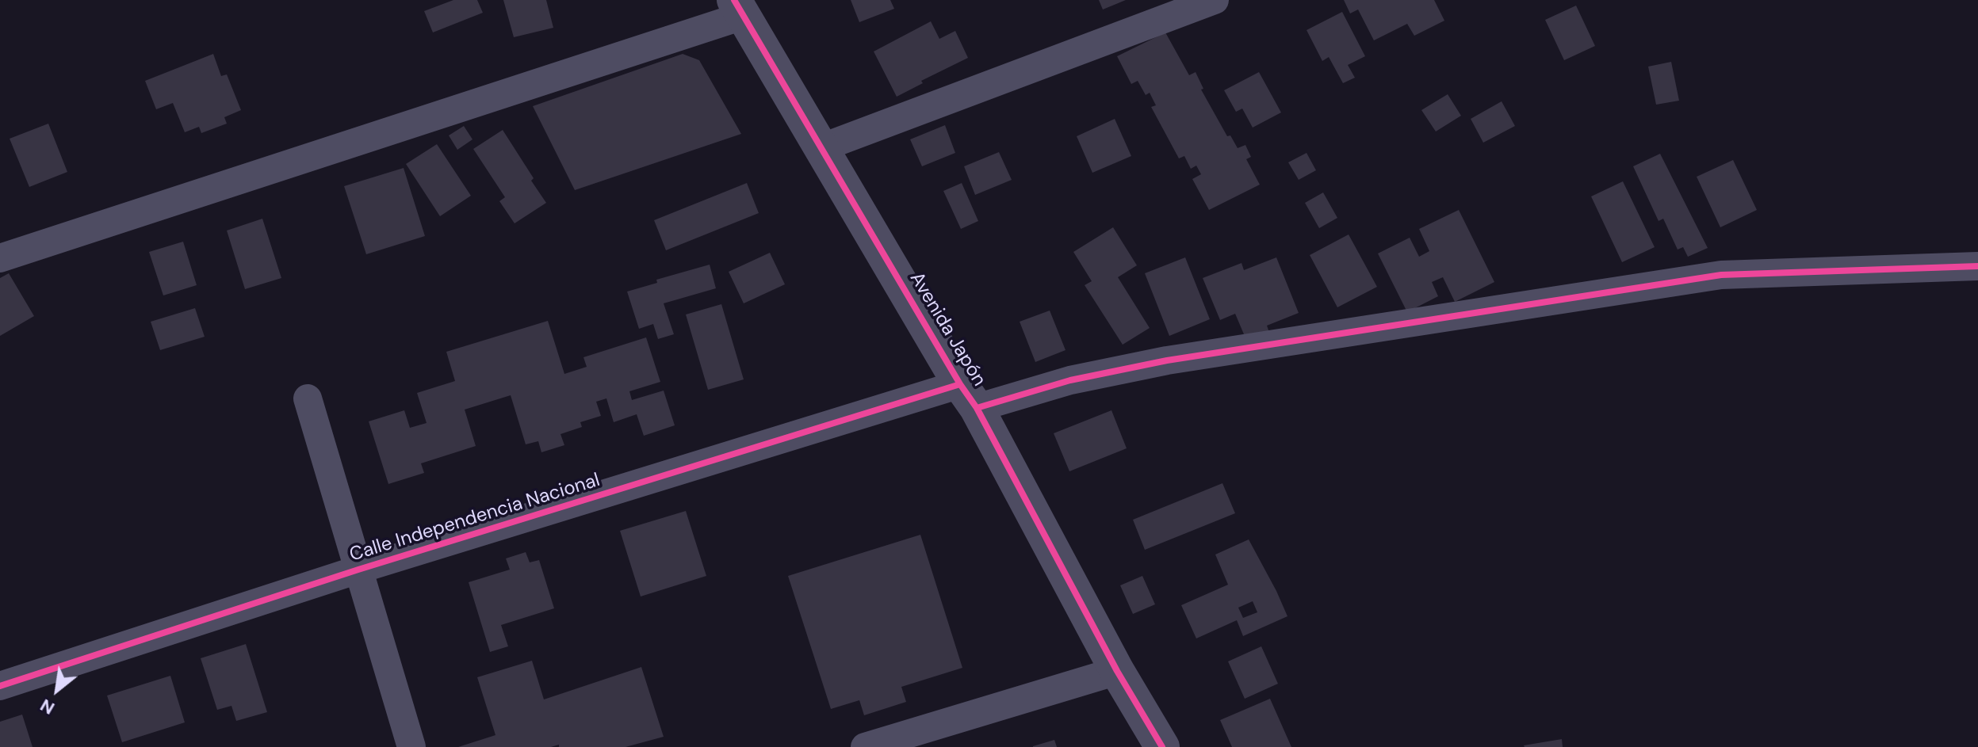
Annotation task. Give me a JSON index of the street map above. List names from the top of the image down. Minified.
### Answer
{"streets":{"street":["Avenida Japón","Calle Independencia Nacional"]},"crossings":[["Avenida Japón","Calle Independencia Nacional"]],"north":"bottom left"}
